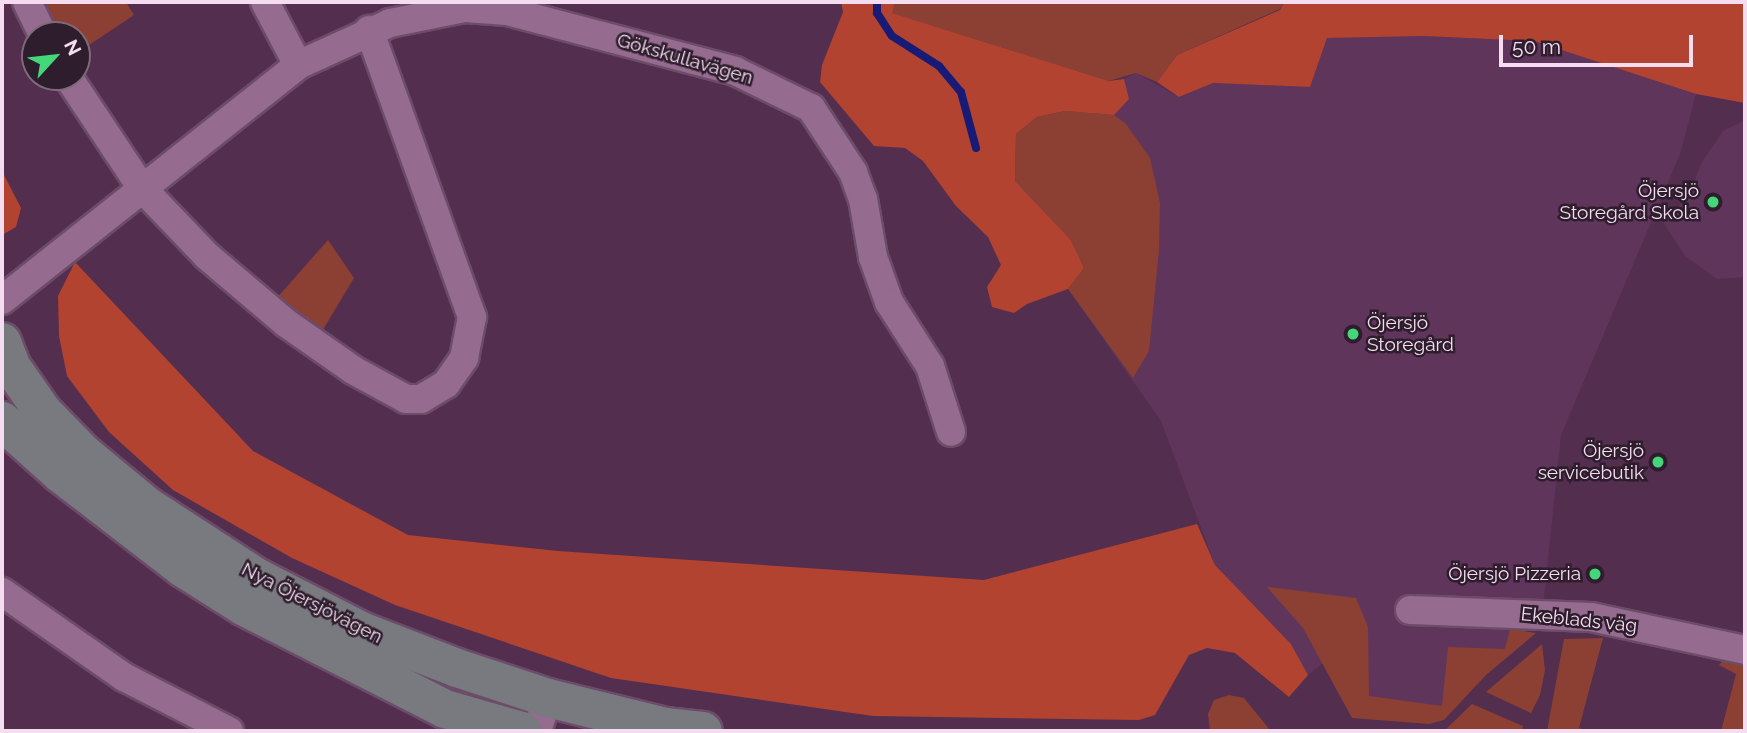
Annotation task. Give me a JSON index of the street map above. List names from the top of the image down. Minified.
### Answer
{"streets":{"street":["Gökskullavägen","Nya Öjersjövägen","Ekeblads väg"]},"places":["Öjersjö Storegård Skola","Öjersjö Storegård","Öjersjö servicebutik","Öjersjö Pizzeria"],"scale_bar":"50 m","north":"top right"}
